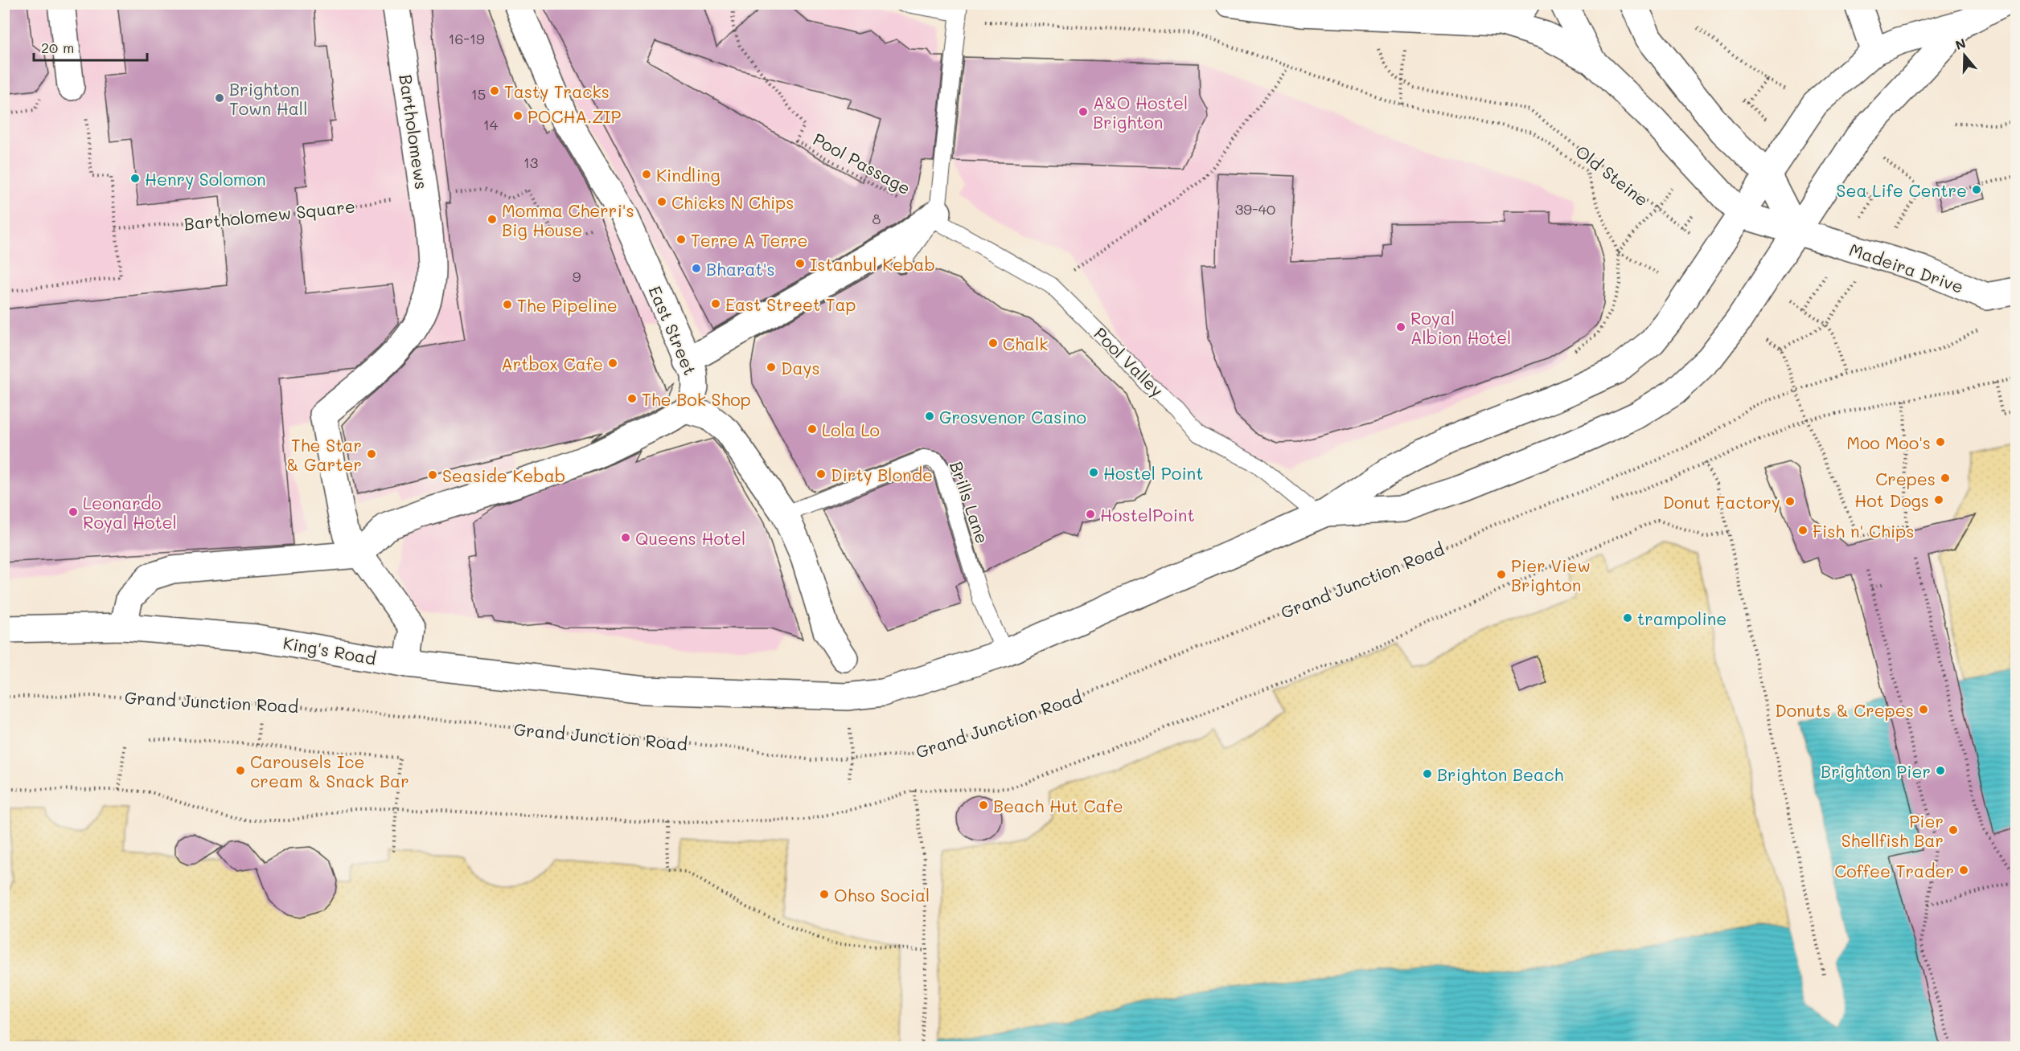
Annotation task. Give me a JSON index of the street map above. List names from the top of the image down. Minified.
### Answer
{"streets":{"main road":["Bartholomews","Madeira Drive","East Street","King's Road"],"lane":["Pool Valley","Brills Lane"],"path":["Pool Passage","Old Steine","Bartholomew Square","Grand Junction Road"]},"crossings":[["Bartholomews","Bartholomew Square"],["Pool Passage","Pool Valley"]],"places":["Tasty Tracks","Brighton Town Hall","A&O Hostel Brighton","POCHA.ZIP","Kindling","Henry Solomon","Sea Life Centre","Chicks N Chips","Momma Cherri's Big House","Terre A Terre","Istanbul Kebab","Bharat's","East Street Tap","The Pipeline","Royal Albion Hotel","Chalk","Artbox Cafe","Days","The Bok Shop","Grosvenor Casino","Lola Lo","Moo Moo's","The Star & Garter","Hostel Point","Dirty Blonde","Seaside Kebab","Crepes","Hot Dogs","Donut Factory","Leonardo Royal Hotel","HostelPoint","Fish n' Chips","Queens Hotel","Pier View Brighton","trampoline","Donuts & Crepes","Carousels Ice cream & Snack Bar","Brighton Pier","Brighton Beach","Beach Hut Cafe","Pier Shellfish Bar","Coffee Trader","Ohso Social"],"house_numbers":["16-19","15","14","13","39-40","8","9"],"scale_bar":"20 m","north":"top"}
